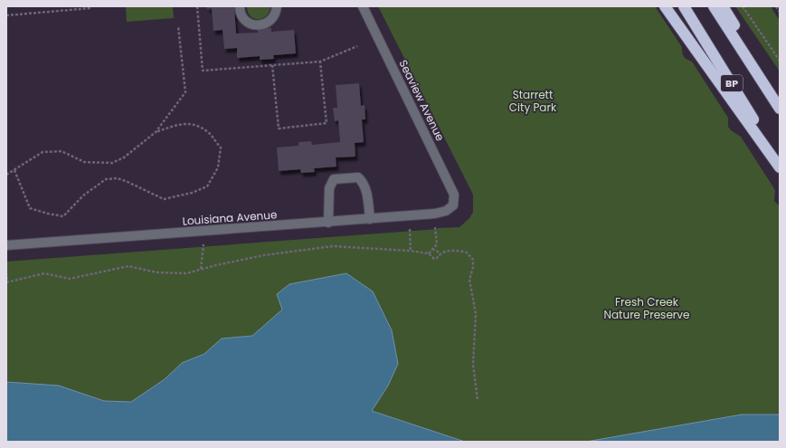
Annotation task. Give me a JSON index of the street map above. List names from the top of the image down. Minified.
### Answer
{"streets":{"highway":["BP"],"street":["Seaview Avenue","Louisiana Avenue"]},"crossings":[["Seaview Avenue","Louisiana Avenue"]],"parks":["Starrett City Park","Fresh Creek Nature Preserve"]}
